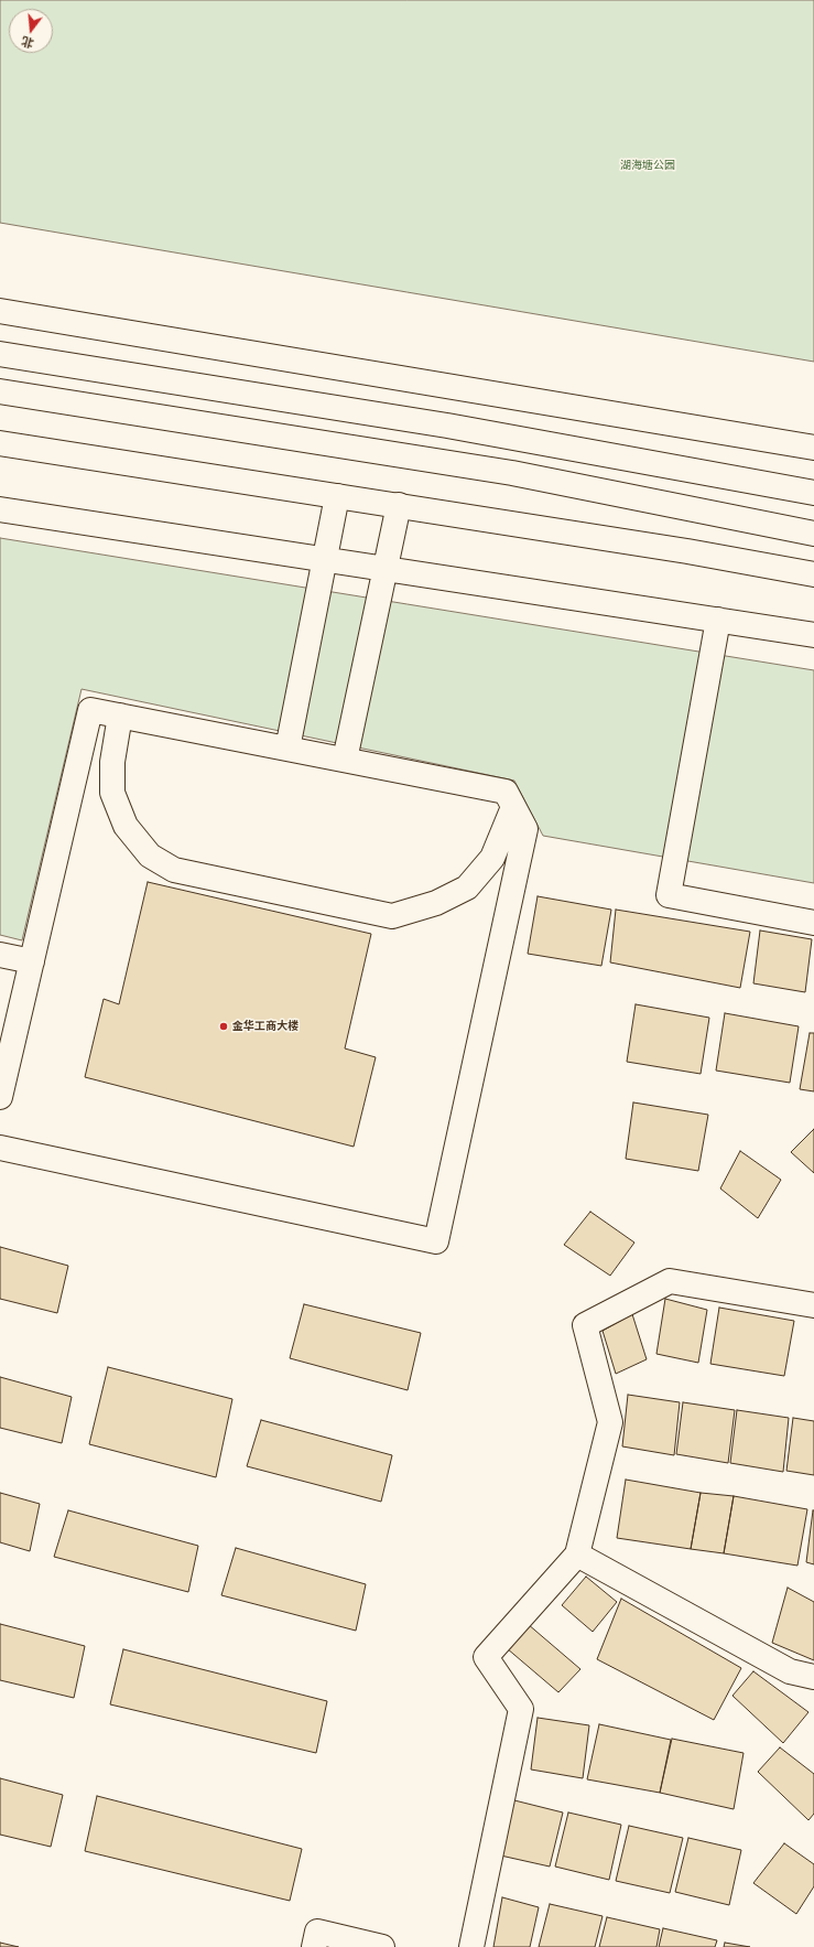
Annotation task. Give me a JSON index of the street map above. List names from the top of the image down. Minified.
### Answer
{"parks":["湖海塘公园"],"places":["金华工商大楼"],"north":"bottom"}
